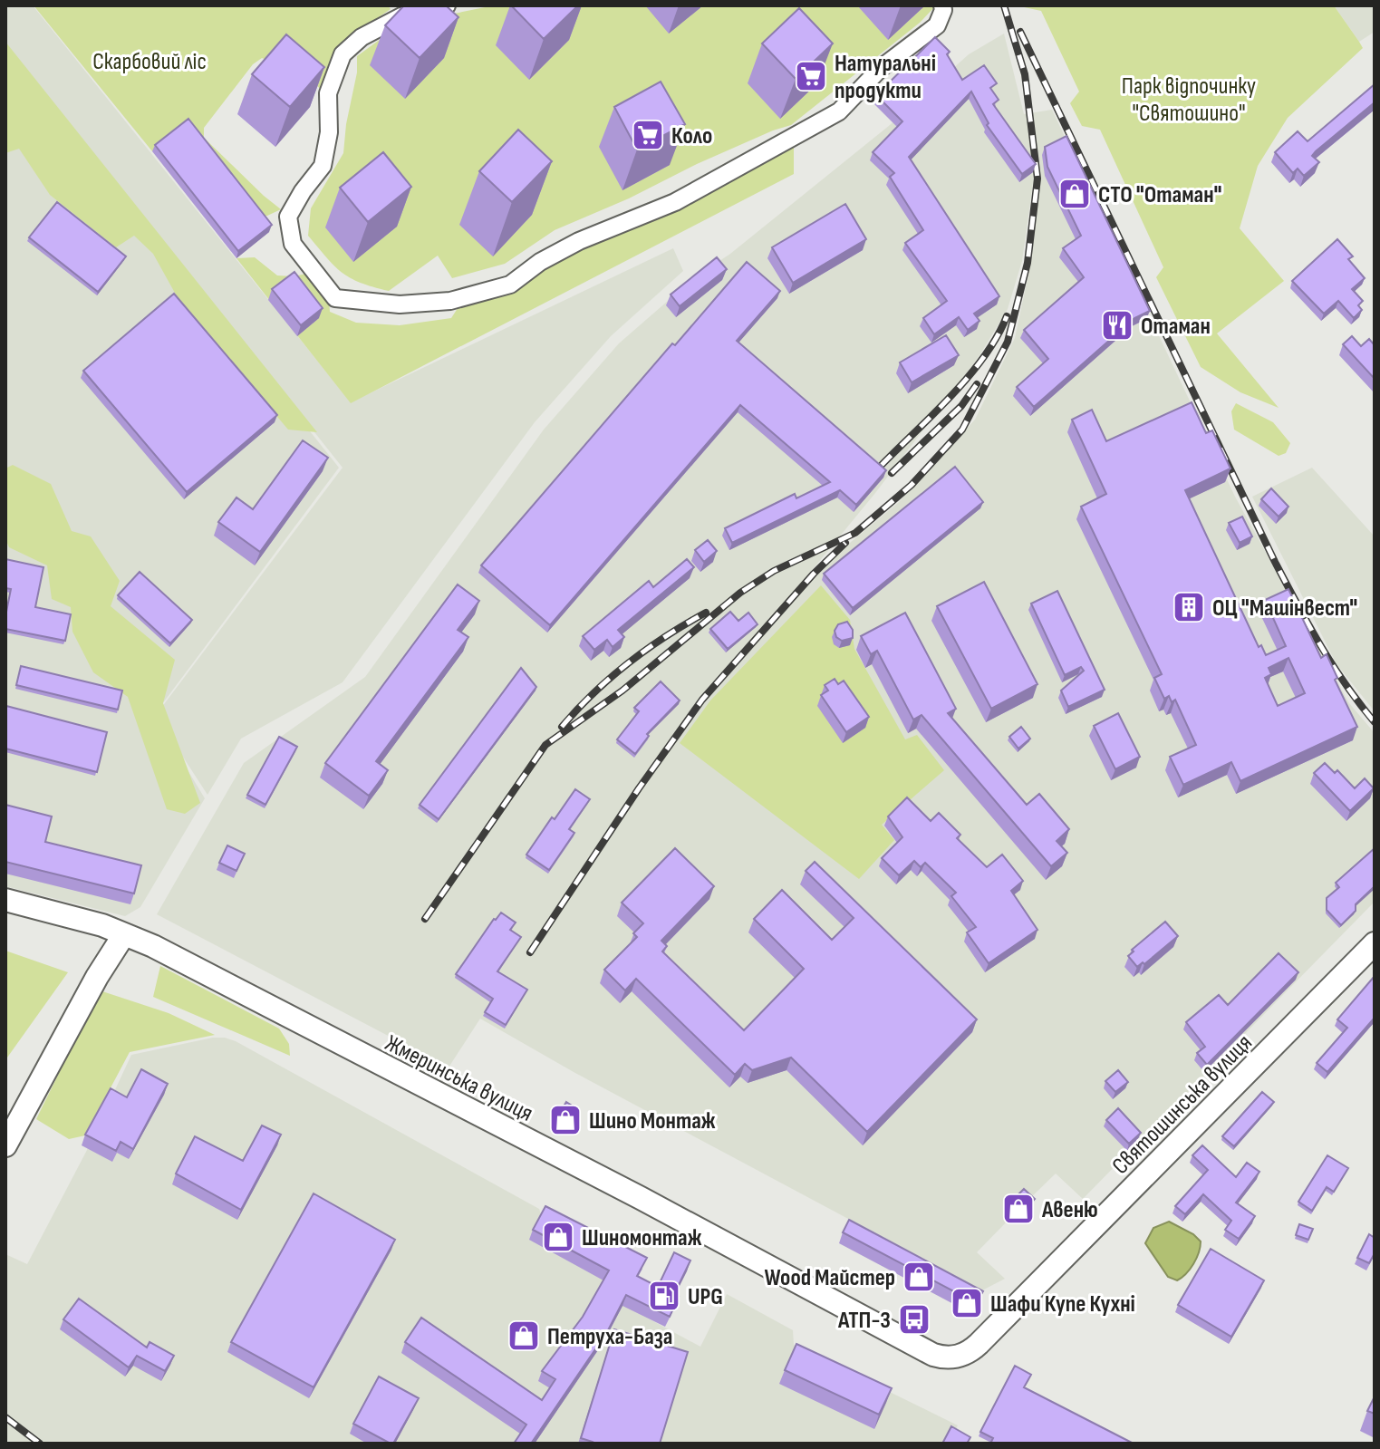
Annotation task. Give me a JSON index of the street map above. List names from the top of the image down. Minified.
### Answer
{"streets":{"main road":["Жмеринська вулиця","Святошинська вулиця"]},"crossings":[["Жмеринська вулиця","Святошинська вулиця"]],"parks":["Скарбовий ліс","Парк відпочинку \"Святошино\""],"places":{"supermarket":["Натуральні продукти","Коло"],"shop":["СТО \"Отаман\"","Шино Монтаж","Авеню","Шиномонтаж","Wood Майстер","Шафи Купе Кухні","Петруха-База"],"restaurant":["Отаман"],"building":["ОЦ \"Машінвест\""],"fuel station":["UPG"],"bus stop":["АТП-3"]}}
